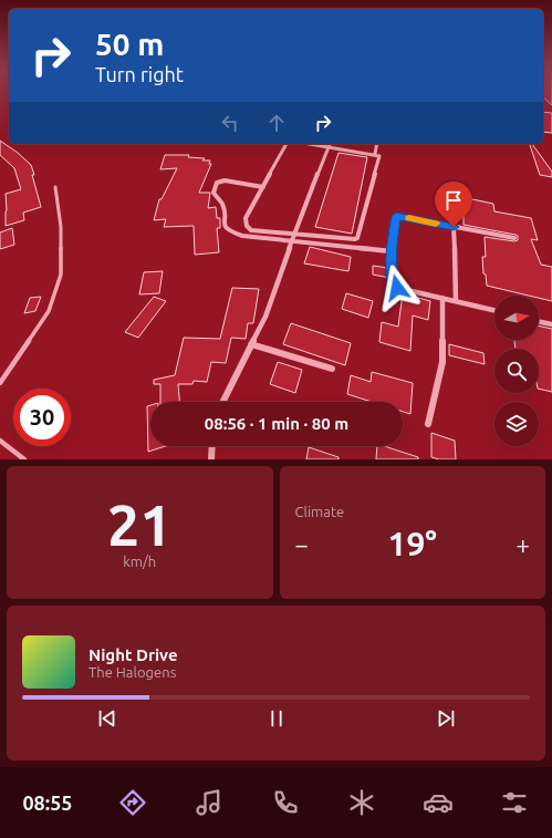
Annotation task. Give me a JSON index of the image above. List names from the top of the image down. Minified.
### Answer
{"north":"right","page":{"turn":["50 m","Turn right"],"limit":"30","trip":"08:56 · 1 min · 80 m","tile":[["21","km/h"],"Climate"],"heat":["−","19°","+"],"song":["Night Drive","The Halogens"],"tabs":"08:55"}}
